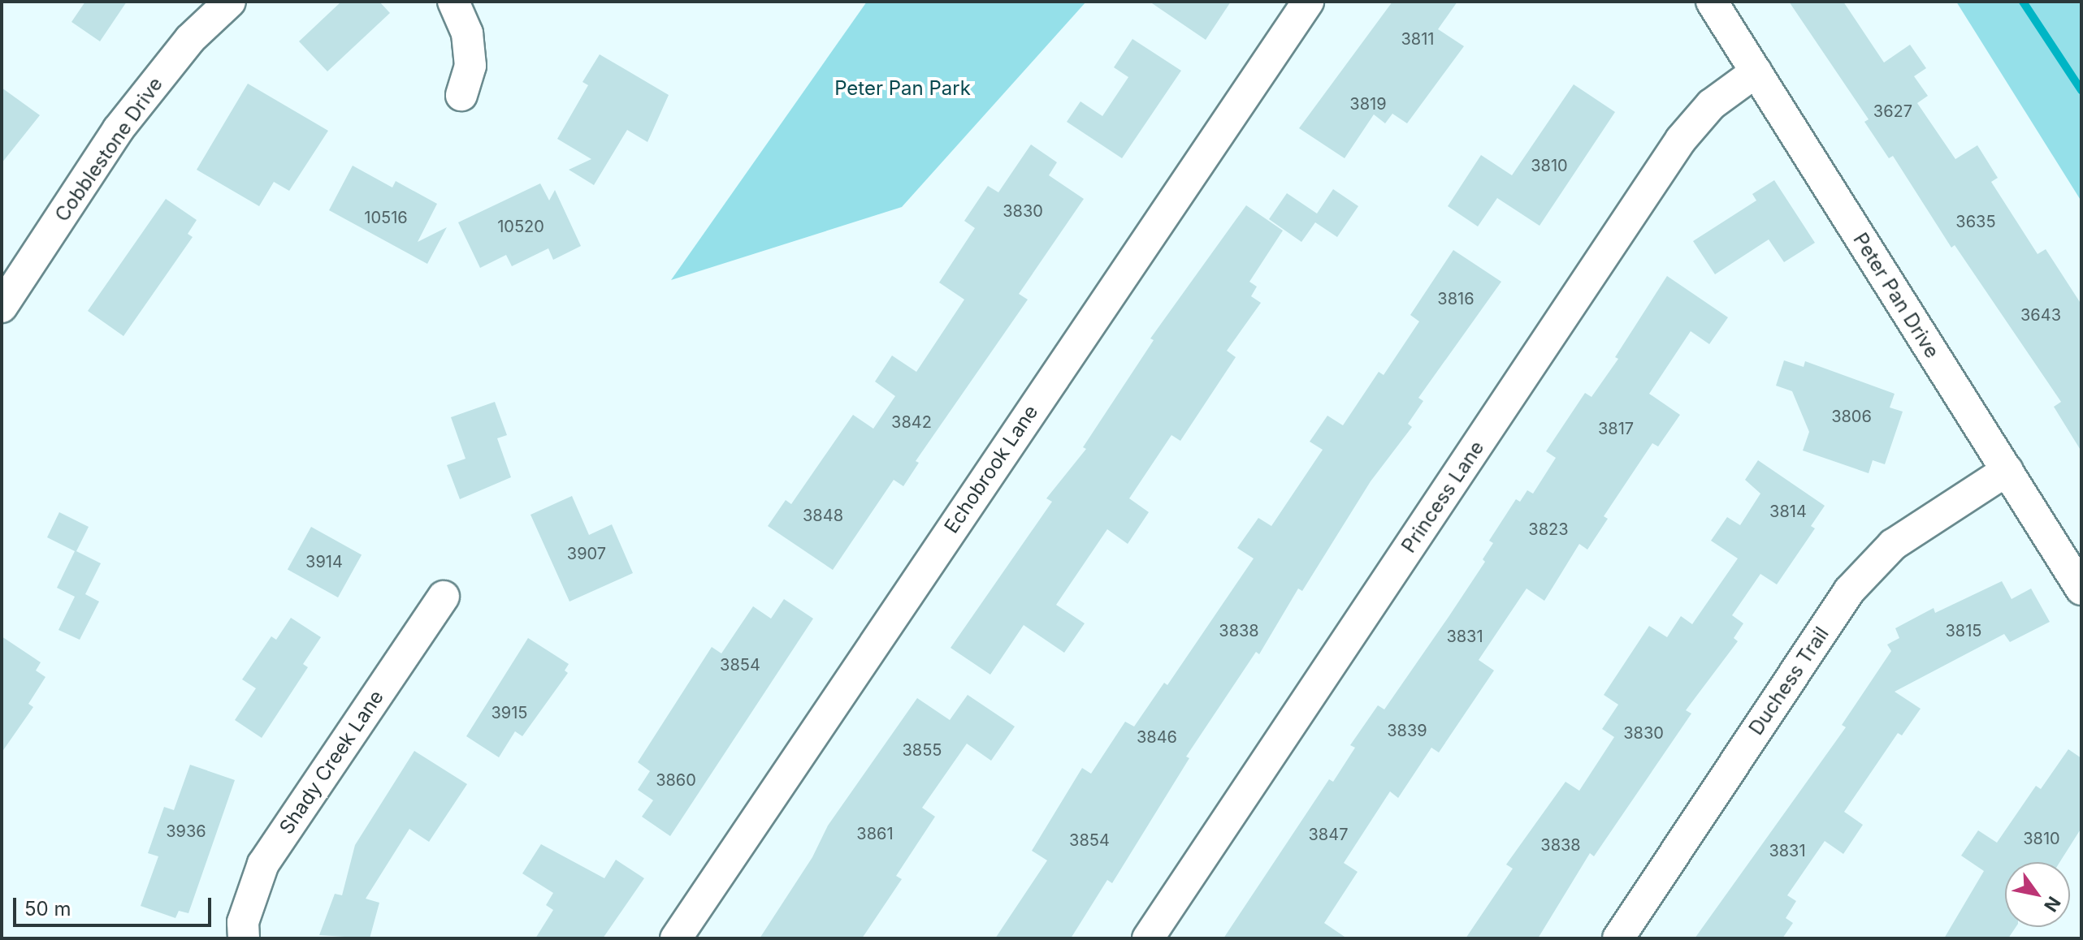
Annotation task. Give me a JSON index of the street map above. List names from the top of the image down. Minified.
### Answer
{"streets":{"street":["Cobblestone Drive","Peter Pan Drive","Echobrook Lane","Princess Lane","Duchess Trail","Shady Creek Lane"]},"crossings":[["Peter Pan Drive","Princess Lane"],["Peter Pan Drive","Duchess Trail"]],"parks":["Peter Pan Park"],"house_numbers":["3811","3819","3627","3810","3830","10516","3635","10520","3816","3643","3806","3842","3817","3814","3848","3823","3907","3914","3838","3815","3831","3854","3915","3839","3830","3846","3855","3860","3936","3861","3847","3810","3854","3838","3831"],"scale_bar":"50 m","north":"bottom right"}
